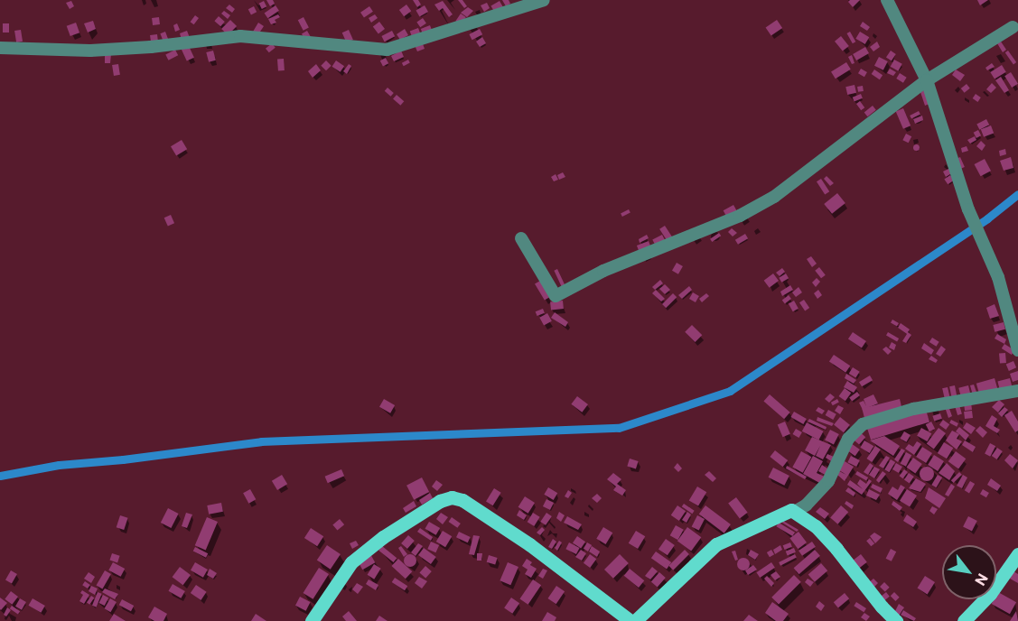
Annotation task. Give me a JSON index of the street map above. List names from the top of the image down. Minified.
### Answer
{"north":"bottom right"}
